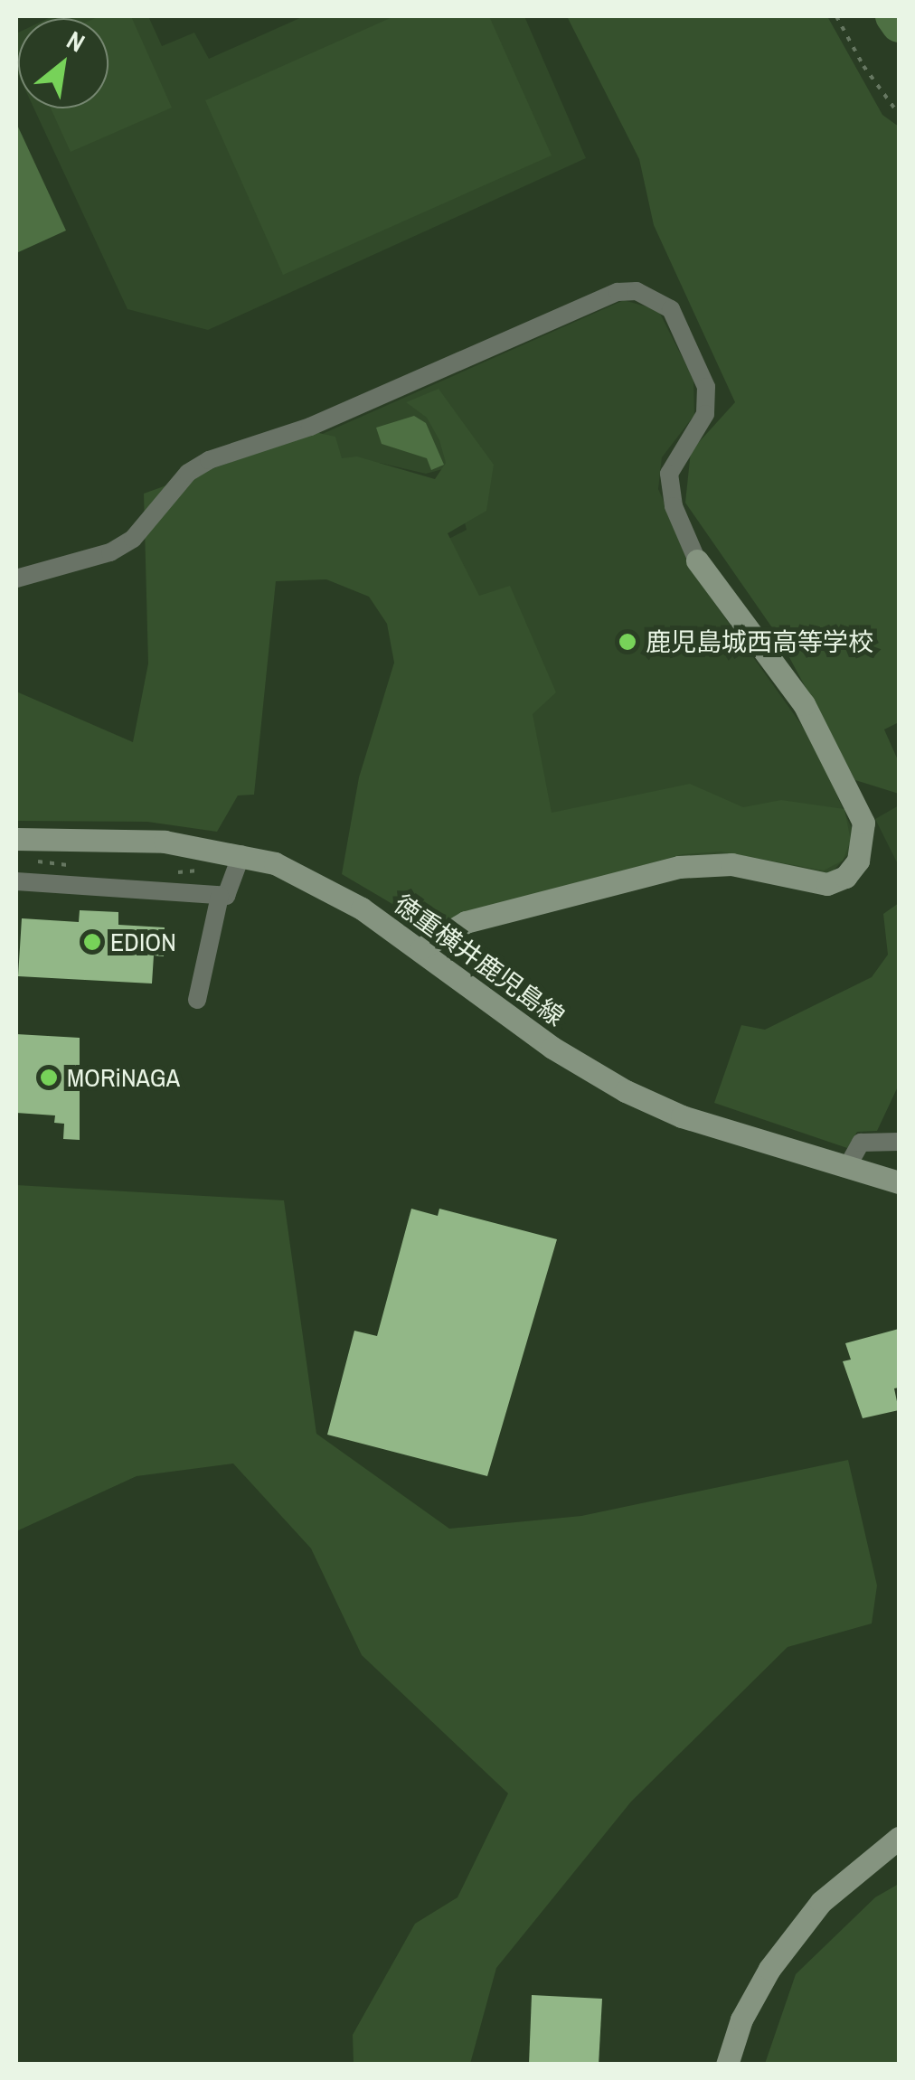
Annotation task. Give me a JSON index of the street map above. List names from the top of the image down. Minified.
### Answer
{"streets":{"street":["徳重横井鹿児島線"]},"places":["鹿児島城西高等学校","EDION","MORiNAGA"],"north":"top right"}
